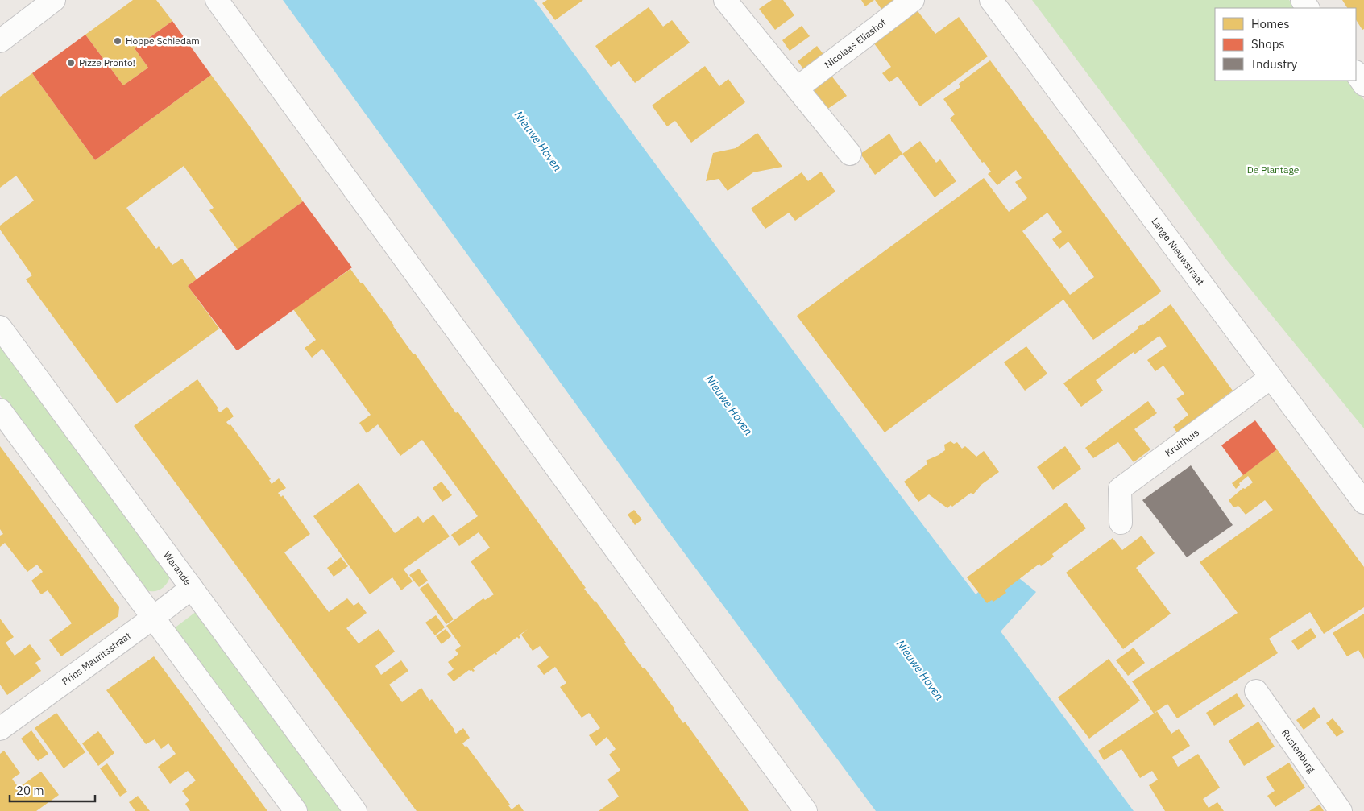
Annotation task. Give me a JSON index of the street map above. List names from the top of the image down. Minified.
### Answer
{"streets":{"street":["Nicolaas Eliashof","Lange Nieuwstraat","Kruithuis","Warande","Prins Mauritsstraat","Rustenburg"]},"crossings":[["Lange Nieuwstraat","Kruithuis"],["Warande","Prins Mauritsstraat"]],"water":["Nieuwe Haven"],"parks":["De Plantage"],"places":["Hoppe Schiedam","Pizze Pronto!"],"legend":["Homes","Shops","Industry"],"scale_bar":"20 m"}
